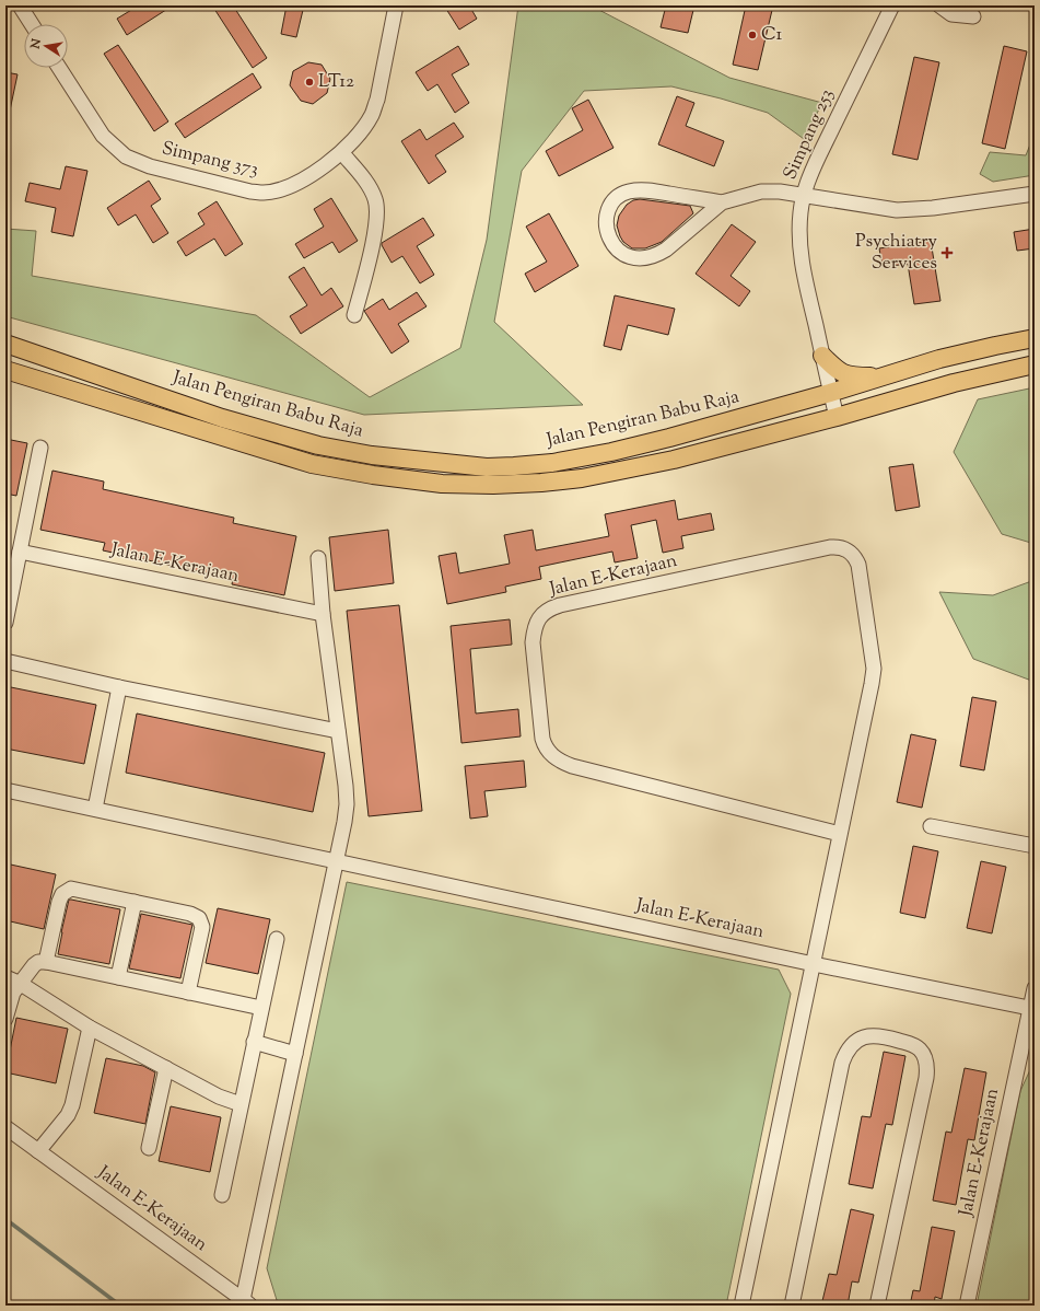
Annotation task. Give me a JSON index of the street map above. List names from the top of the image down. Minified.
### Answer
{"streets":{"main road":["Jalan Pengiran Babu Raja"],"street":["Simpang 253","Simpang 373","Jalan E-Kerajaan"]},"crossings":[["Simpang 253","Jalan Pengiran Babu Raja"]],"places":{"other":["C1","LT12"],"health":["Psychiatry Services"]},"north":"left"}
